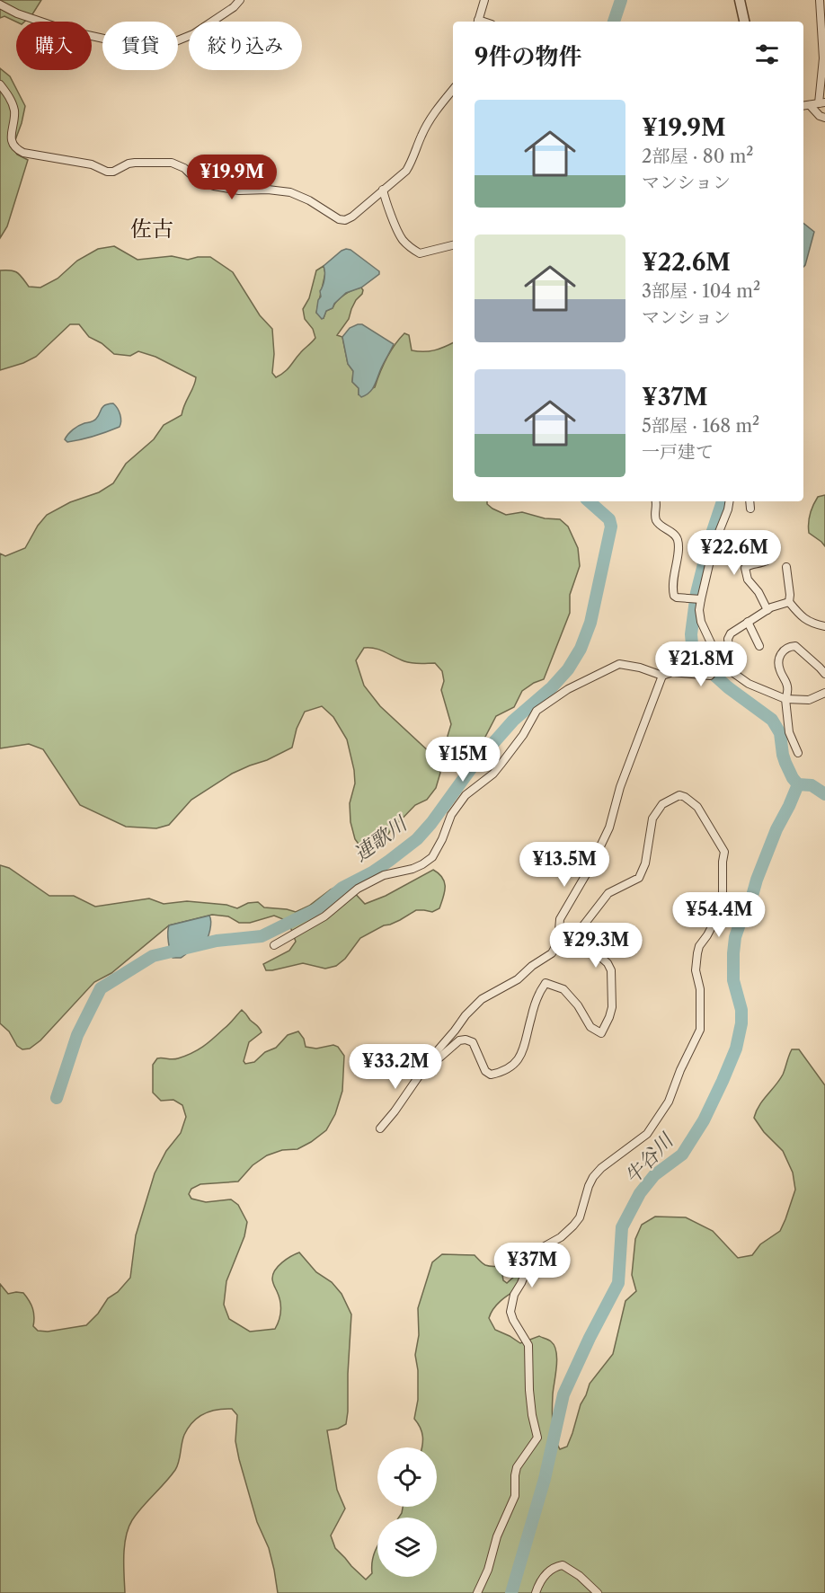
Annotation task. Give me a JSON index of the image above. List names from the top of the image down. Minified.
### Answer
{"districts":["佐古"],"water":["連歌川","牛谷川"],"page":{"chip":["購入","賃貸","絞り込み"],"heading":"9件の物件","list":[{"name":"¥19.9M","note":"2部屋 · 80 m² · マンション"},{"name":"¥22.6M","note":"3部屋 · 104 m² · マンション"},{"name":"¥37M","note":"5部屋 · 168 m² · 一戸建て"}],"price":["¥19.9M","¥22.6M","¥21.8M","¥15M","¥13.5M","¥54.4M","¥29.3M","¥33.2M","¥37M"]}}
